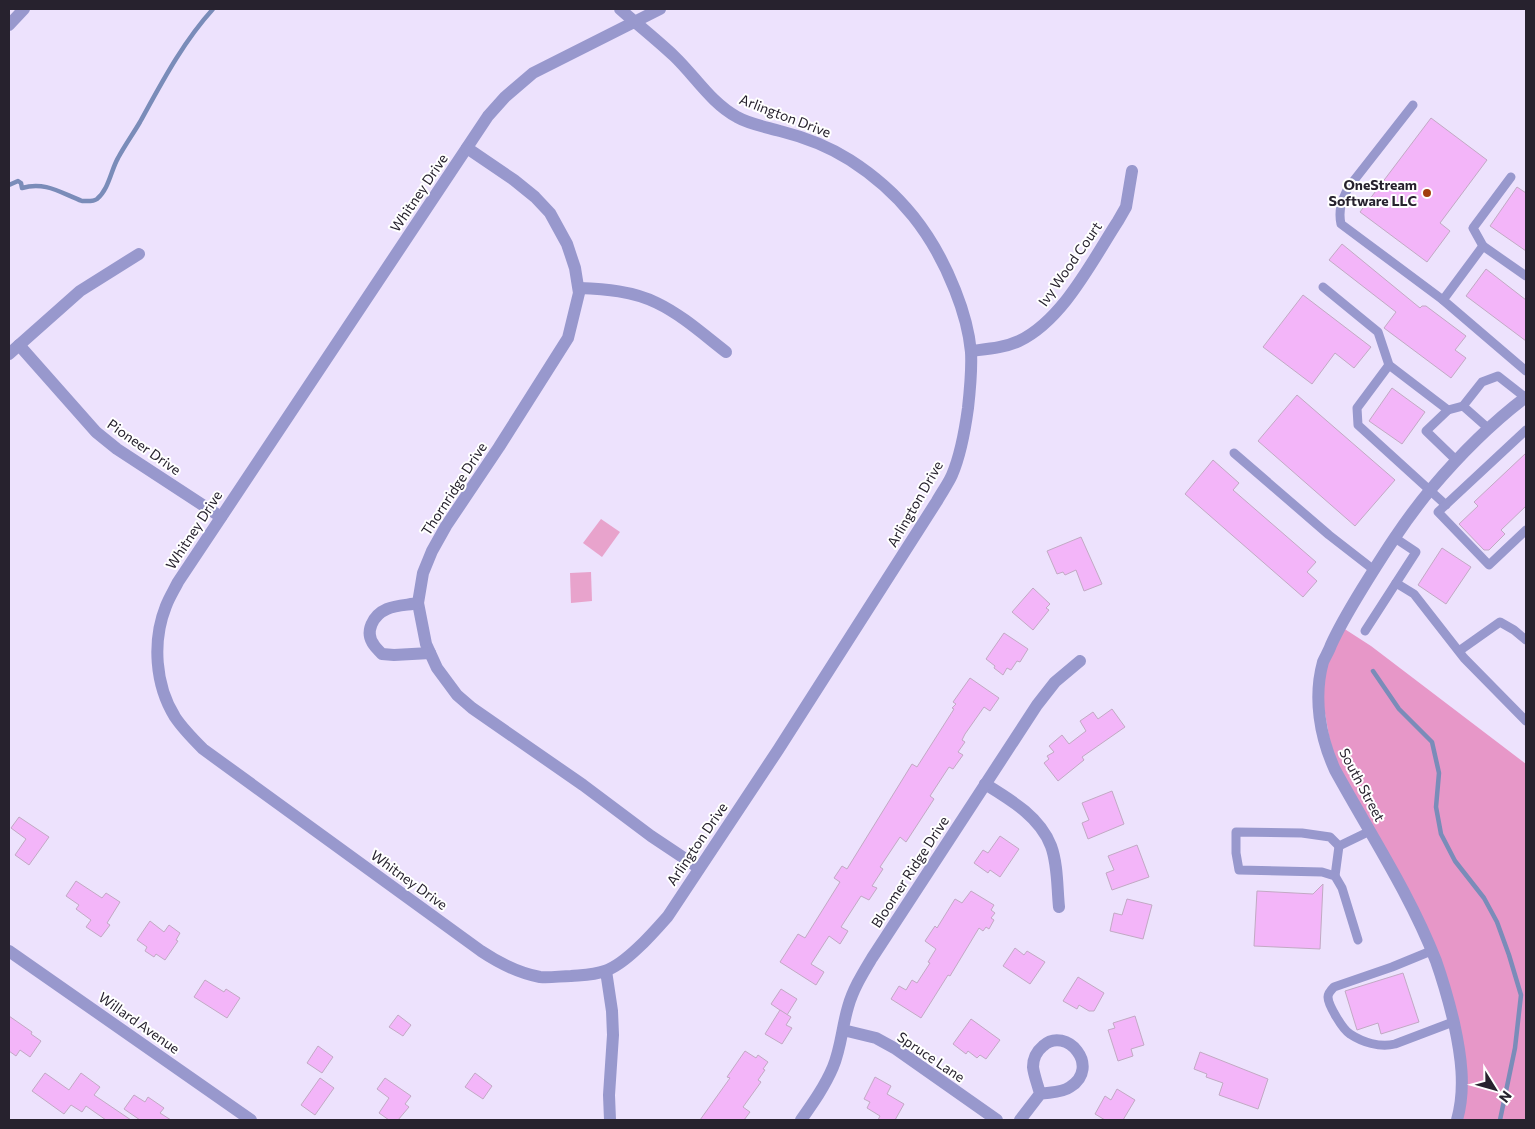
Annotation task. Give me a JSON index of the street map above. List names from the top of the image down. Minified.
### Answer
{"streets":{"street":["Arlington Drive","Whitney Drive","Ivy Wood Court","Pioneer Drive","Thornridge Drive","South Street","Bloomer Ridge Drive","Willard Avenue","Spruce Lane"]},"crossings":[["Arlington Drive","Whitney Drive"],["Arlington Drive","Ivy Wood Court"],["Arlington Drive","Thornridge Drive"],["Whitney Drive","Pioneer Drive"],["Whitney Drive","Thornridge Drive"],["Bloomer Ridge Drive","Spruce Lane"]],"places":["OneStream Software LLC"],"north":"bottom right"}
